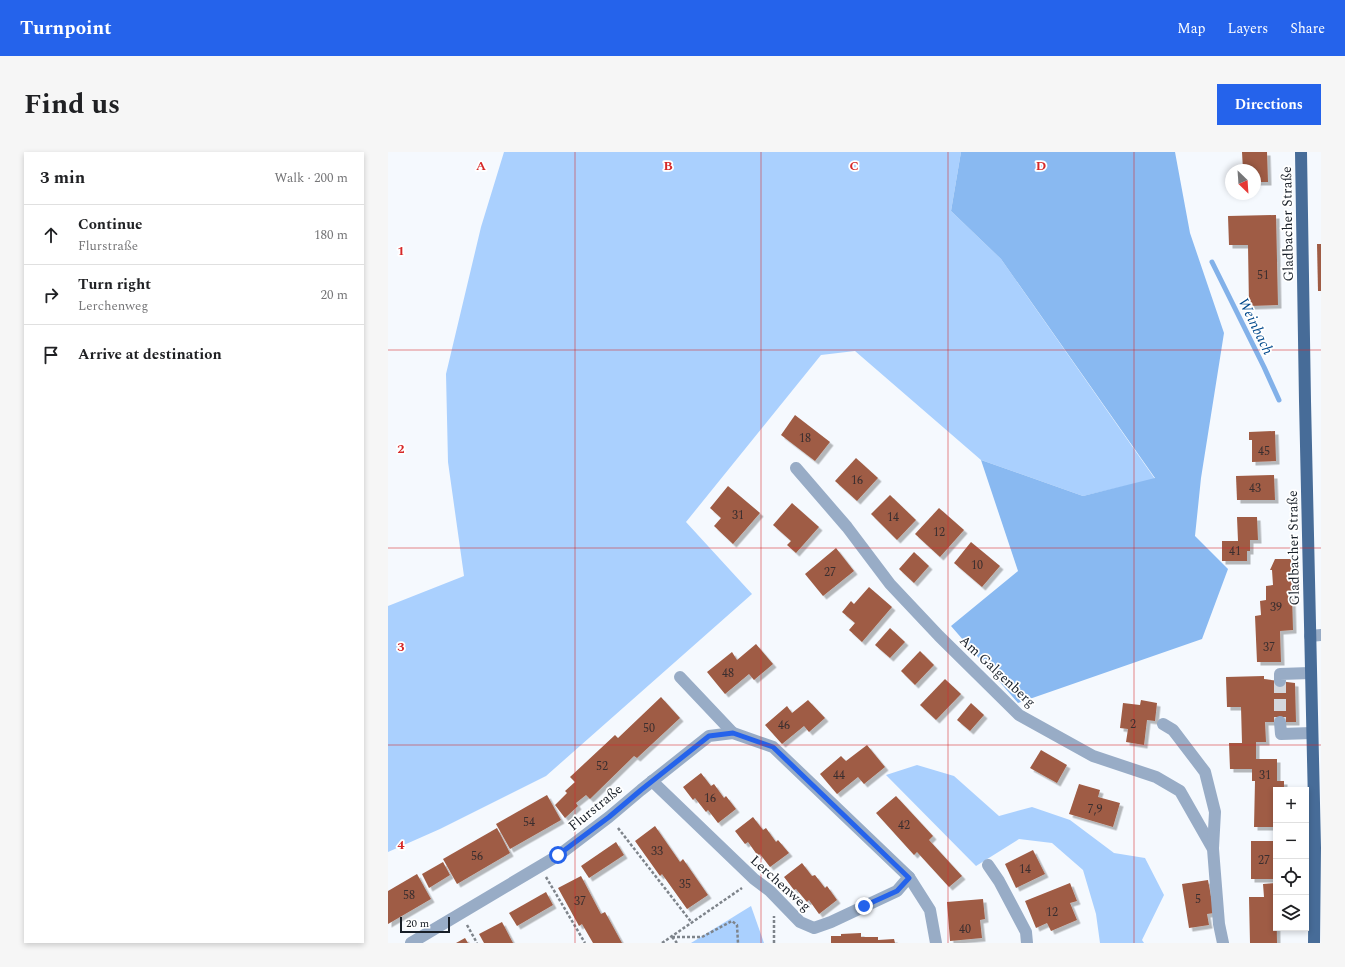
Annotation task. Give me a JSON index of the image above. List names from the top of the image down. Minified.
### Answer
{"streets":{"main road":["Gladbacher Straße"],"street":["Am Galgenberg","Flurstraße","Lerchenweg"]},"crossings":[["Flurstraße","Lerchenweg"]],"water":["Weinbach"],"house_numbers":["51","18","45","16","43","31","14","12","41","10","27","39","37","48","2","46","50","52","44","31","16","7,9","54","42","33","56","27","14","35","58","5","37","12","40"],"scale_bar":"20 m","north":"bottom right","page":{"header":"Turnpoint","nav":["Map","Layers","Share"],"title":"Find us","buttons":"Directions","heading":["3 min","Walk · 200 m"],"list":[["Continue","Flurstraße","180 m"],["Turn right","Lerchenweg","20 m"],"Arrive at destination"],"map_buttons":["+","−"],"scale":"20 m"},"grid":{"columns":["A","B","C","D"],"rows":["1","2","3","4"]}}
